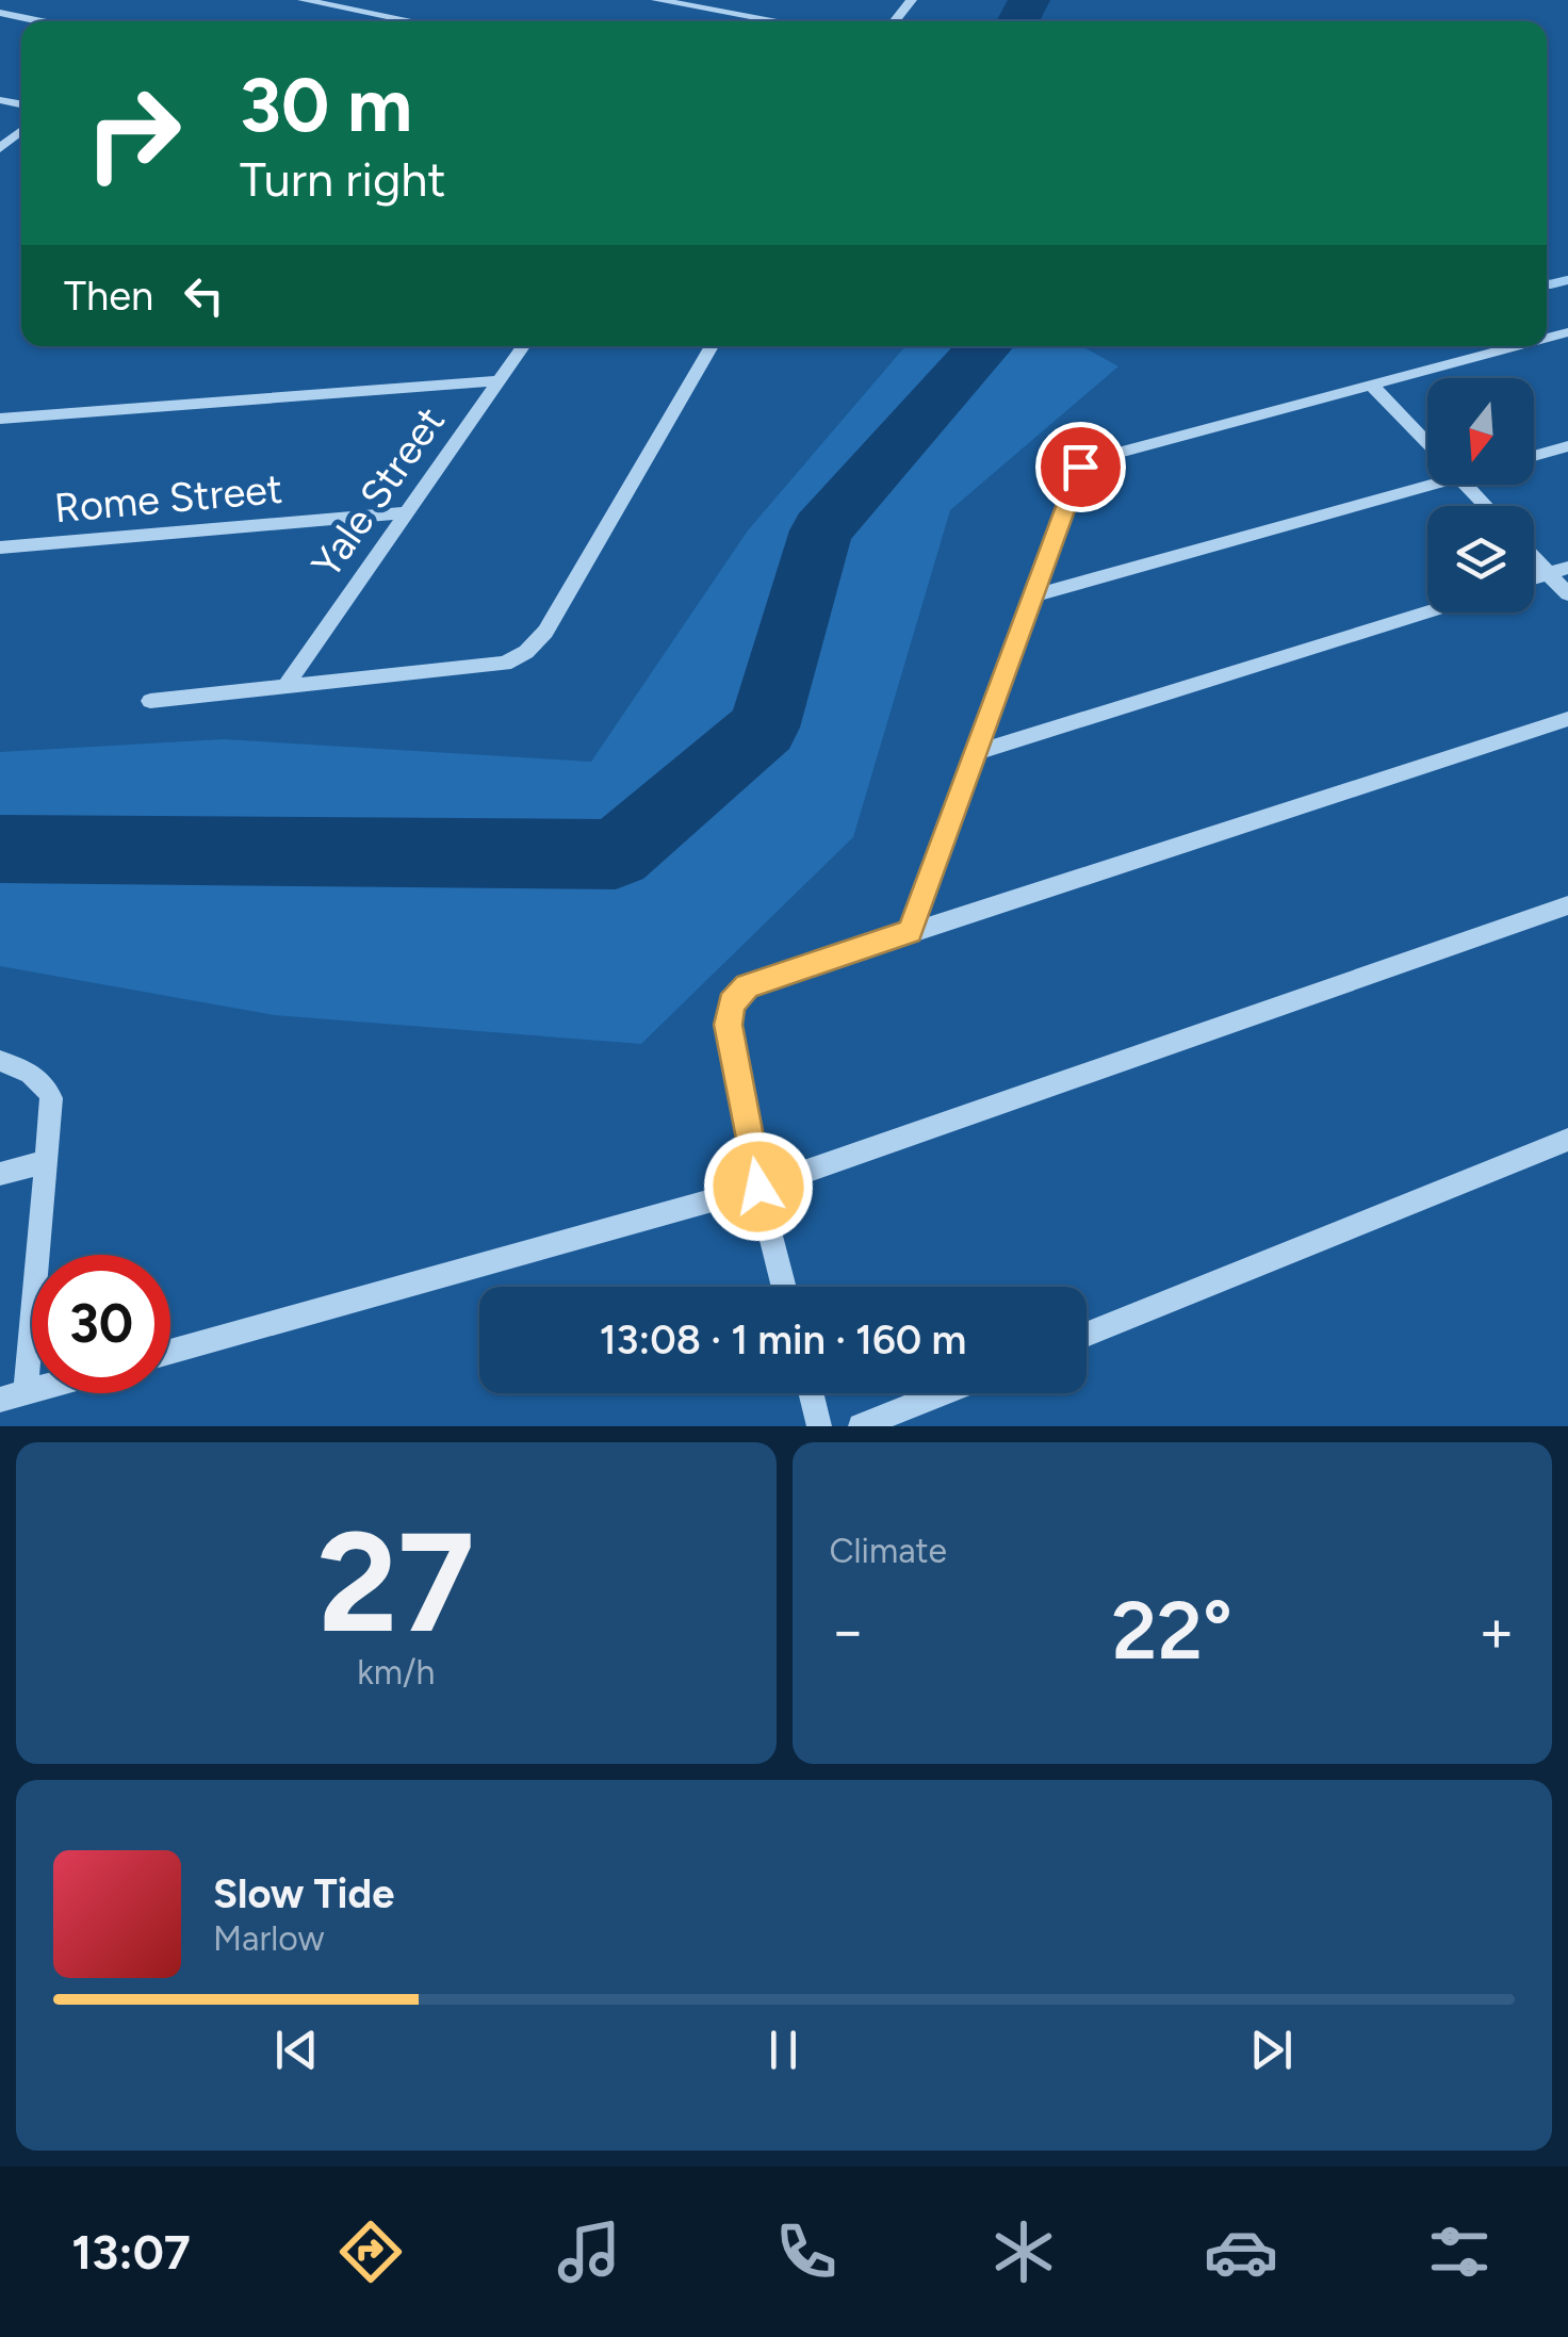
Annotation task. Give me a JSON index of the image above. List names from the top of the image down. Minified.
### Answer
{"streets":{"street":["Yale Street","Rome Street"]},"crossings":[["Yale Street","Rome Street"]],"north":"bottom","page":{"turn":["30 m","Turn right"],"then":"Then","limit":"30","trip":"13:08 · 1 min · 160 m","tile":[["27","km/h"],"Climate"],"heat":["−","22°","+"],"song":["Slow Tide","Marlow"],"tabs":"13:07"}}
